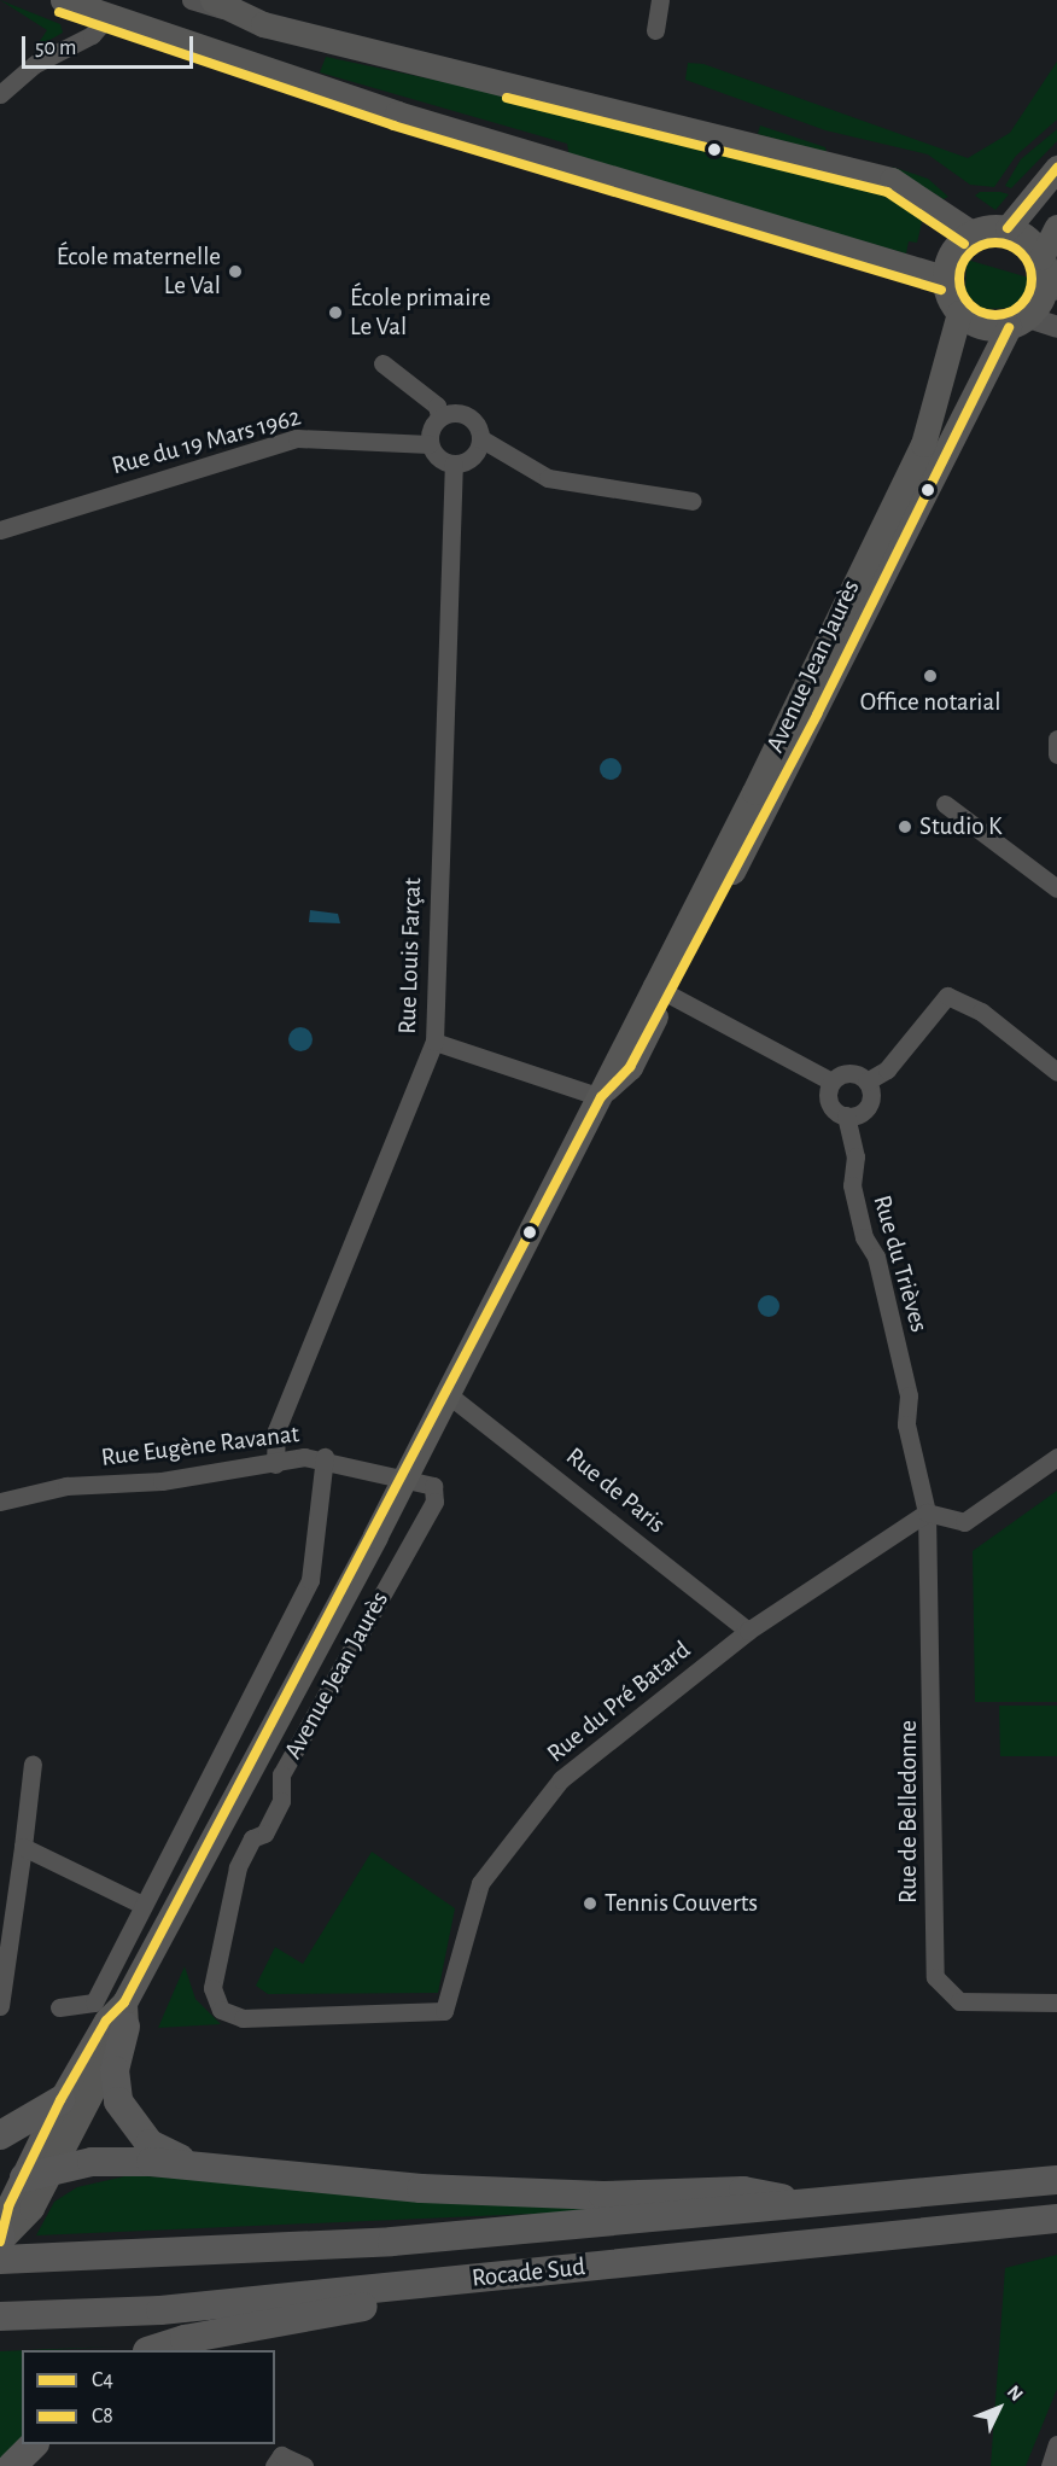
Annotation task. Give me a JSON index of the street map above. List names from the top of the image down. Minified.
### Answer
{"streets":{"highway":["Rocade Sud"],"main road":["Avenue Jean Jaurès"],"street":["Rue du 19 Mars 1962","Rue Louis Farçat","Rue du Trièves","Rue Eugène Ravanat","Rue de Paris","Rue du Pré Batard","Rue de Belledonne"]},"crossings":[["Rue du 19 Mars 1962","Rue Louis Farçat"],["Avenue Jean Jaurès","Rue Eugène Ravanat"],["Avenue Jean Jaurès","Rue de Paris"],["Avenue Jean Jaurès","Rue du Pré Batard"],["Avenue Jean Jaurès","Rocade Sud"],["Rue Louis Farçat","Rue Eugène Ravanat"],["Rue du Trièves","Rue du Pré Batard"],["Rue du Trièves","Rue de Belledonne"],["Rue de Paris","Rue du Pré Batard"],["Rue du Pré Batard","Rue de Belledonne"]],"places":["École maternelle Le Val","École primaire Le Val","Office notarial","Studio K","Tennis Couverts"],"lines":["transit line C8","transit line C4"],"legend":["C4","C8"],"scale_bar":"50 m","north":"top right"}
